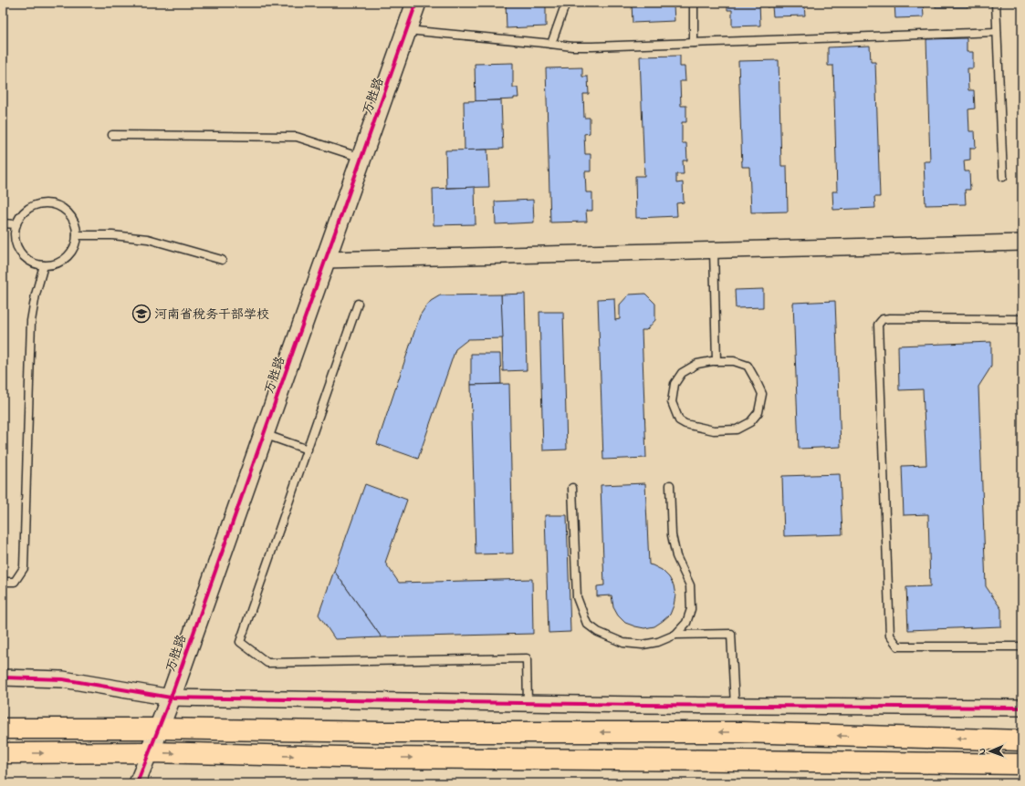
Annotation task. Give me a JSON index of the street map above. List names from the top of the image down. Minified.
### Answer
{"streets":{"street":["万胜路"]},"places":{"school or university":["河南省税务干部学校"]},"north":"left"}
